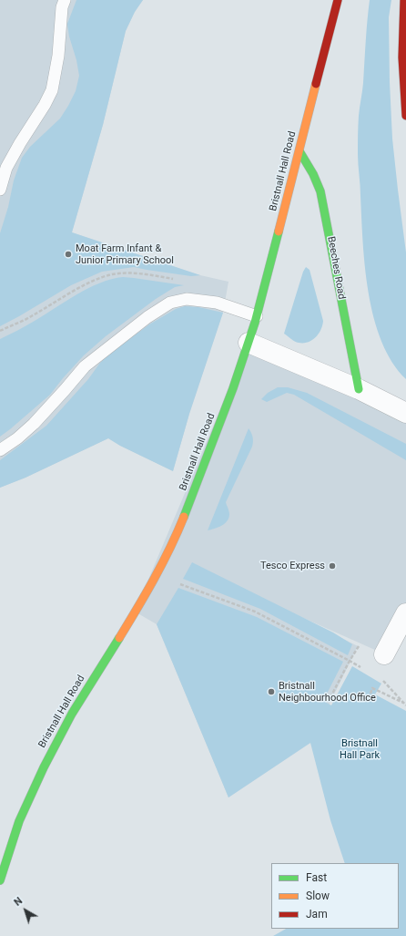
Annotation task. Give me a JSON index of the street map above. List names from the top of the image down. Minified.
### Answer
{"streets":{"street":["Bristnall Hall Road","Beeches Road"]},"crossings":[["Bristnall Hall Road","Beeches Road"]],"parks":["Bristnall Hall Park"],"places":["Moat Farm Infant & Junior Primary School","Tesco Express","Bristnall Neighbourhood Office"],"legend":["Fast","Slow","Jam"],"north":"top left"}
